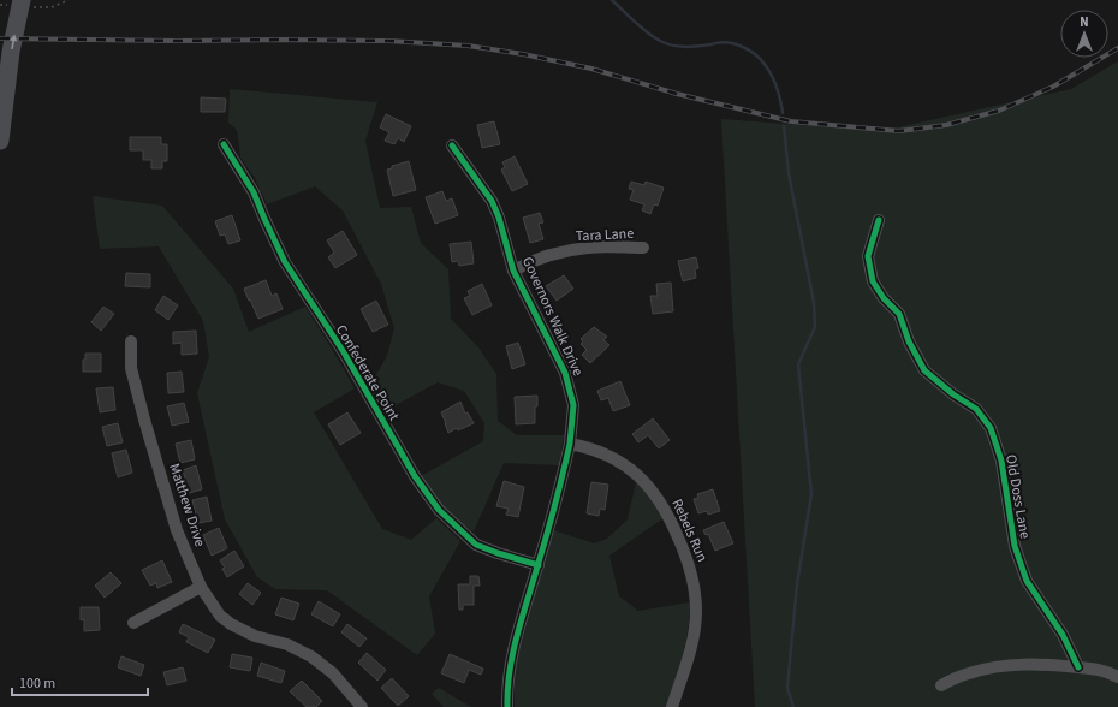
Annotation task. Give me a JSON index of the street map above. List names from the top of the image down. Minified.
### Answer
{"streets":{"street":["Tara Lane","Governors Walk Drive","Confederate Point","Old Doss Lane","Matthew Drive","Rebels Run"]},"crossings":[["Tara Lane","Governors Walk Drive"],["Governors Walk Drive","Confederate Point"],["Governors Walk Drive","Rebels Run"]],"scale_bar":"100 m","north":"top"}
